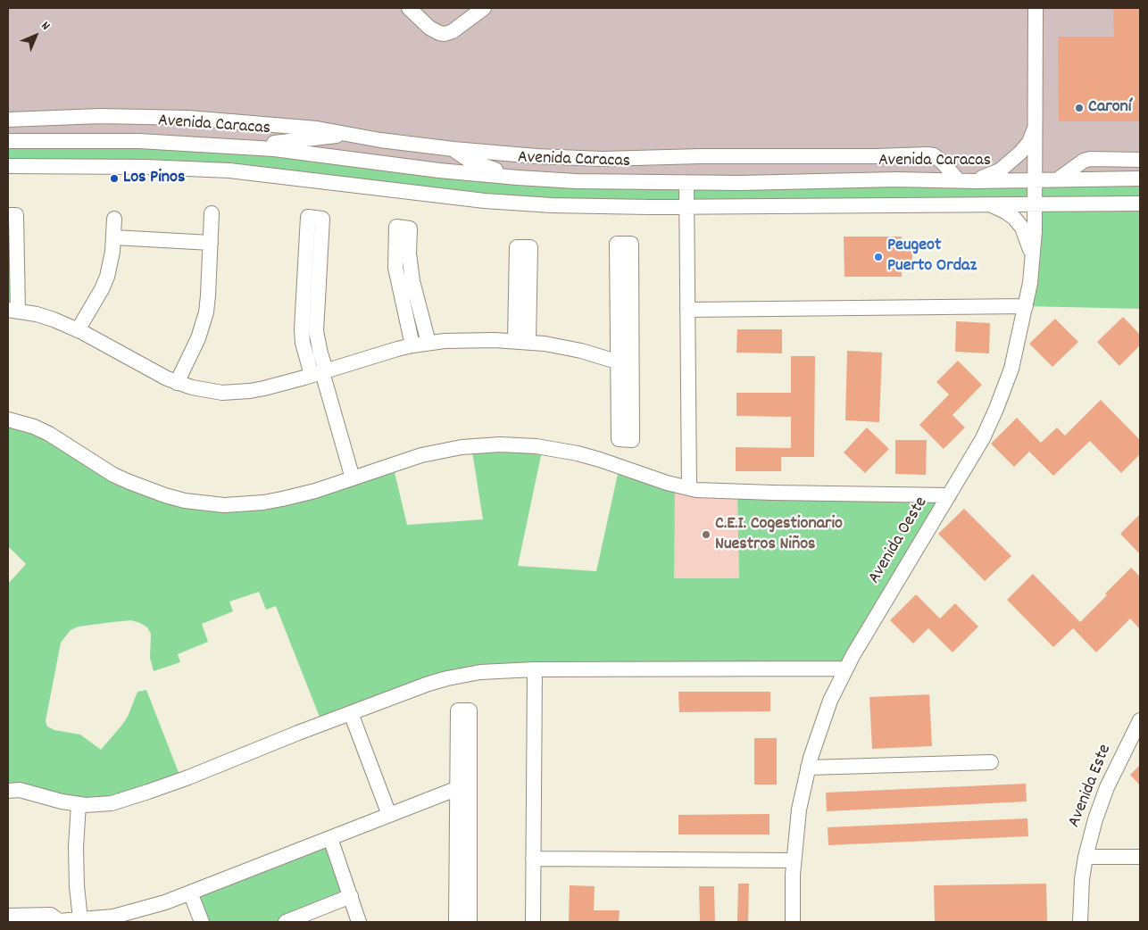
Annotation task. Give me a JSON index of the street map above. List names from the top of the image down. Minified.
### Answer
{"streets":{"street":["Avenida Caracas","Avenida Oeste","Avenida Este"]},"crossings":[["Avenida Caracas","Avenida Oeste"]],"places":["Caroní","Los Pinos","Peugeot Puerto Ordaz","C.E.I. Cogestionario Nuestros Niños"],"north":"top right"}
